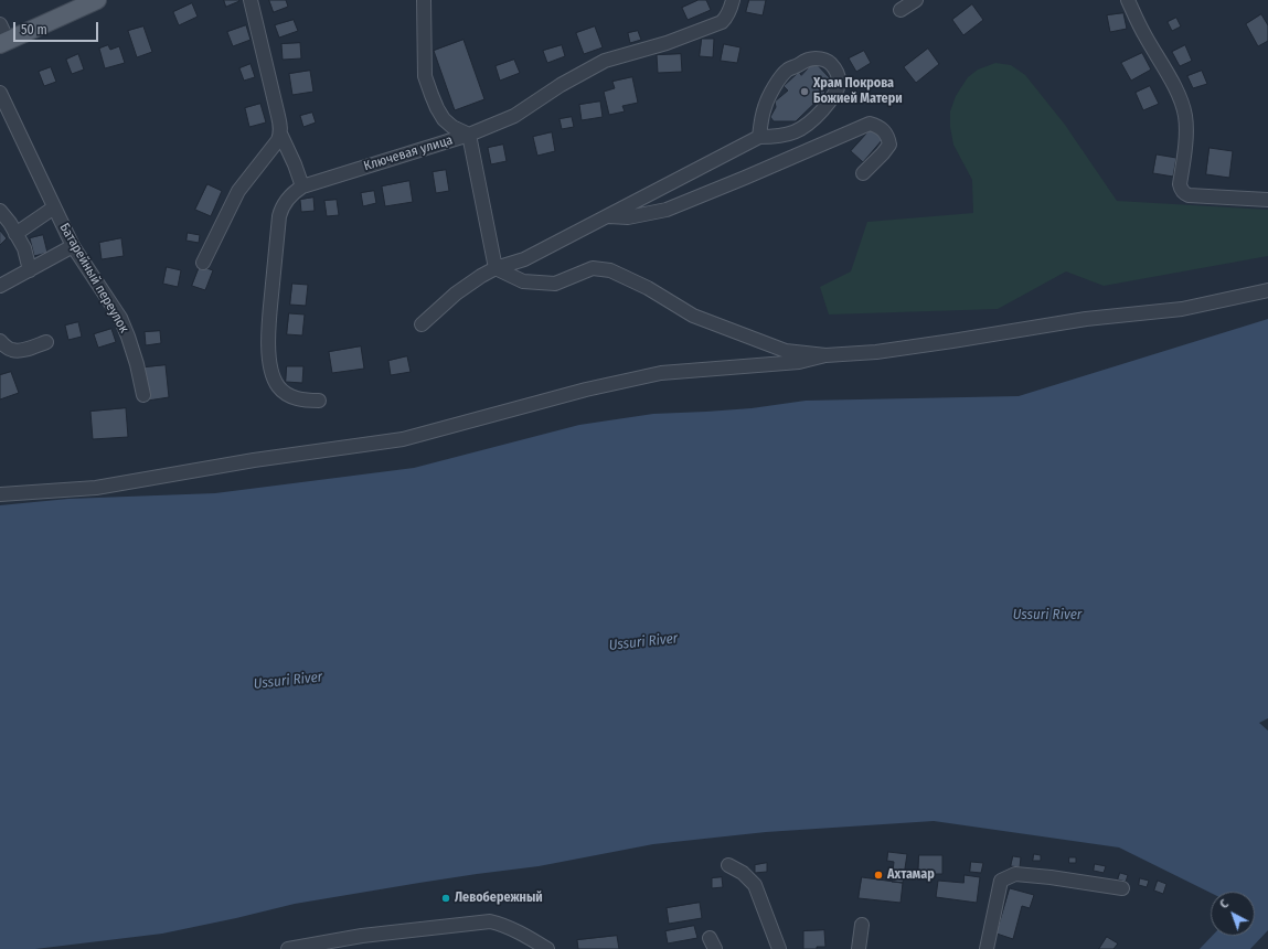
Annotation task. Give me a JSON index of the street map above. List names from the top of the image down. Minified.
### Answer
{"streets":{"street":["Ключевая улица","Батарейный переулок"]},"water":["Ussuri River"],"places":["Храм Покрова Божией Матери","Ахтамар","Левобережный"],"scale_bar":"50 m","north":"top left"}
